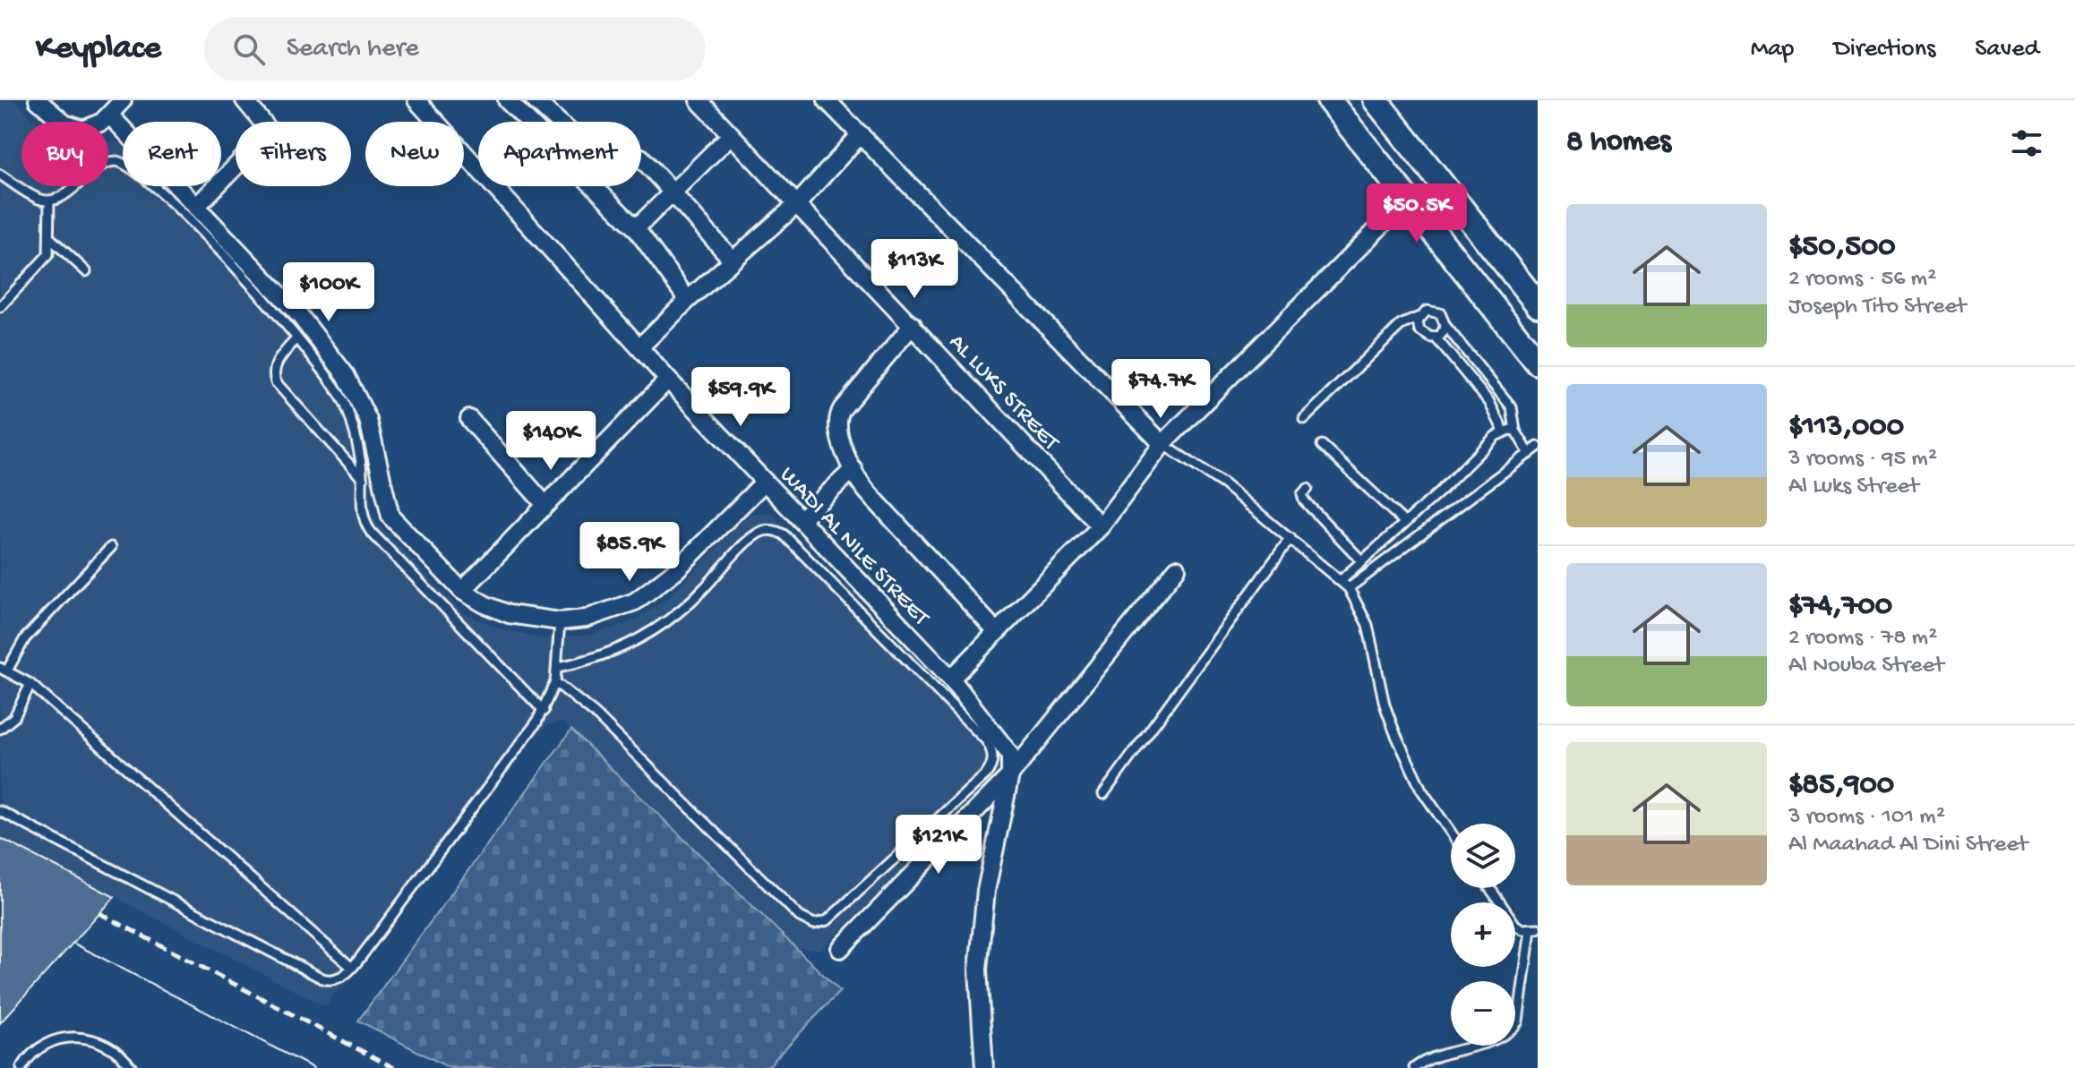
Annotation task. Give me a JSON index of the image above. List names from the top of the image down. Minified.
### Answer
{"streets":{"street":["AL LUKS STREET","WADI AL NILE STREET"]},"page":{"header":"Keyplace","search":"Search here","nav":["Map","Directions","Saved"],"heading":"8 homes","chip":["Buy","Rent","Filters","New","Apartment"],"price":["$50.5K","$113K","$100K","$74.7K","$59.9K","$140K","$85.9K","$121K"],"list":[{"name":"$50,500","note":"2 rooms · 56 m² · Joseph Tito Street"},{"name":"$113,000","note":"3 rooms · 95 m² · Al Luks Street"},{"name":"$74,700","note":"2 rooms · 78 m² · Al Nouba Street"},{"name":"$85,900","note":"3 rooms · 101 m² · Al Maahad Al Dini Street"}],"map_buttons":["+","−"]}}
